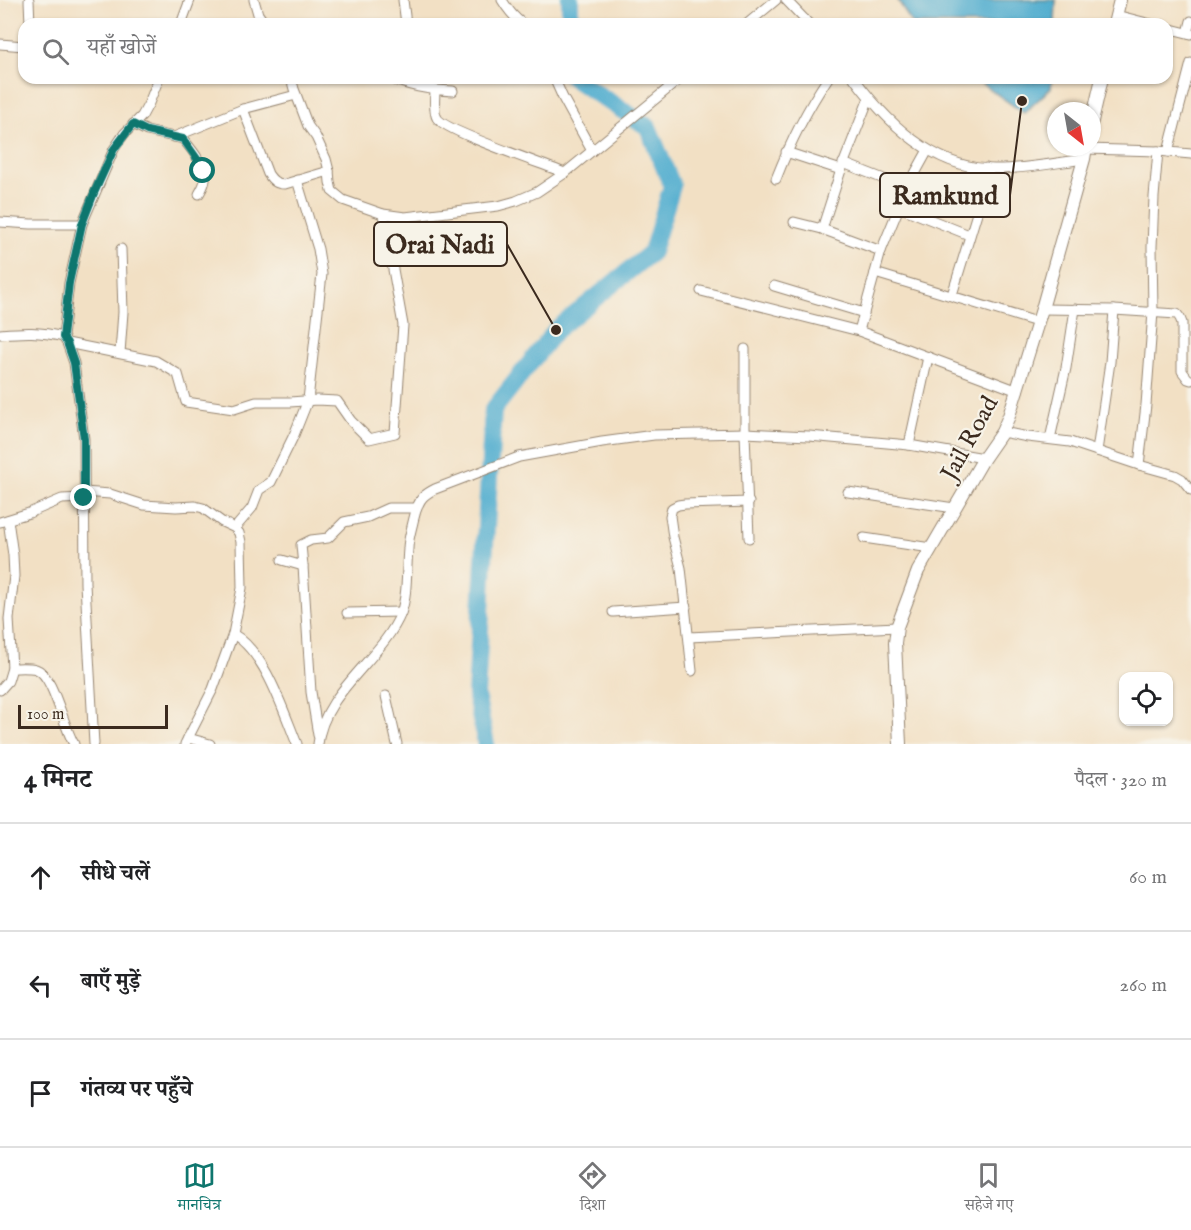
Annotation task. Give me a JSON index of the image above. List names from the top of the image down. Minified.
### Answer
{"streets":{"street":["Jail Road"]},"places":["Ramkund","Orai Nadi"],"scale_bar":"100 m","north":"bottom right","page":{"search":"यहाँ खोजें","scale":"100 m","heading":["4 मिनट","पैदल · 320 m"],"list":[["सीधे चलें","60 m"],["बाएँ मुड़ें","260 m"],"गंतव्य पर पहुँचे"],"nav":["मानचित्र","दिशा","सहेजे गए"]}}
